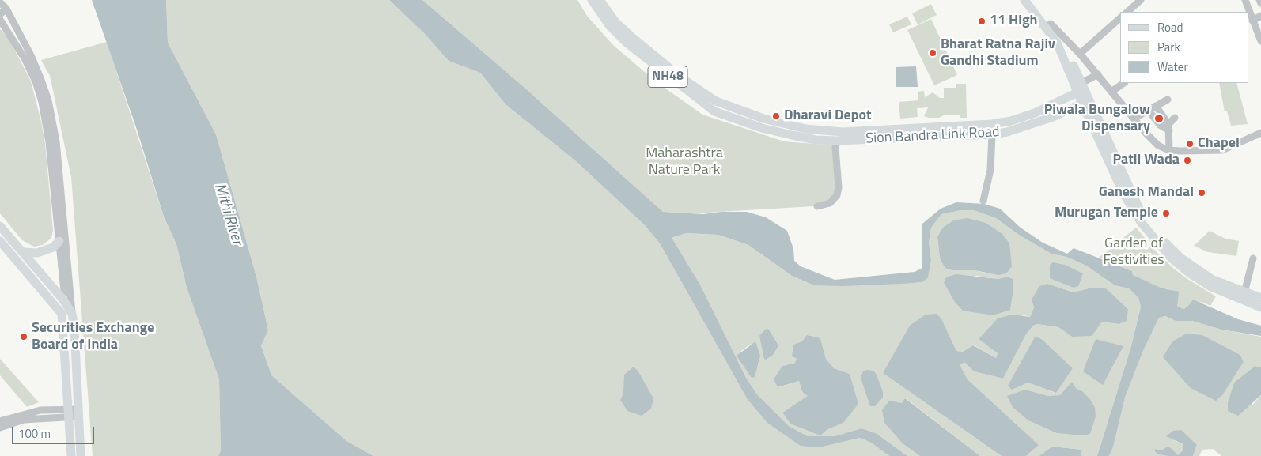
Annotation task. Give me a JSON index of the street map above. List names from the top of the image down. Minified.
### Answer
{"streets":{"main road":["NH48","Sion Bandra Link Road"]},"water":["Mithi River"],"parks":["Maharashtra Nature Park","Garden of Festivities"],"places":["11 High","Bharat Ratna Rajiv Gandhi Stadium","Dharavi Depot","Piwala Bungalow Dispensary","Chapel","Patil Wada","Ganesh Mandal","Murugan Temple","Securities Exchange Board of India"],"legend":["Road","Park","Water"],"scale_bar":"100 m"}
